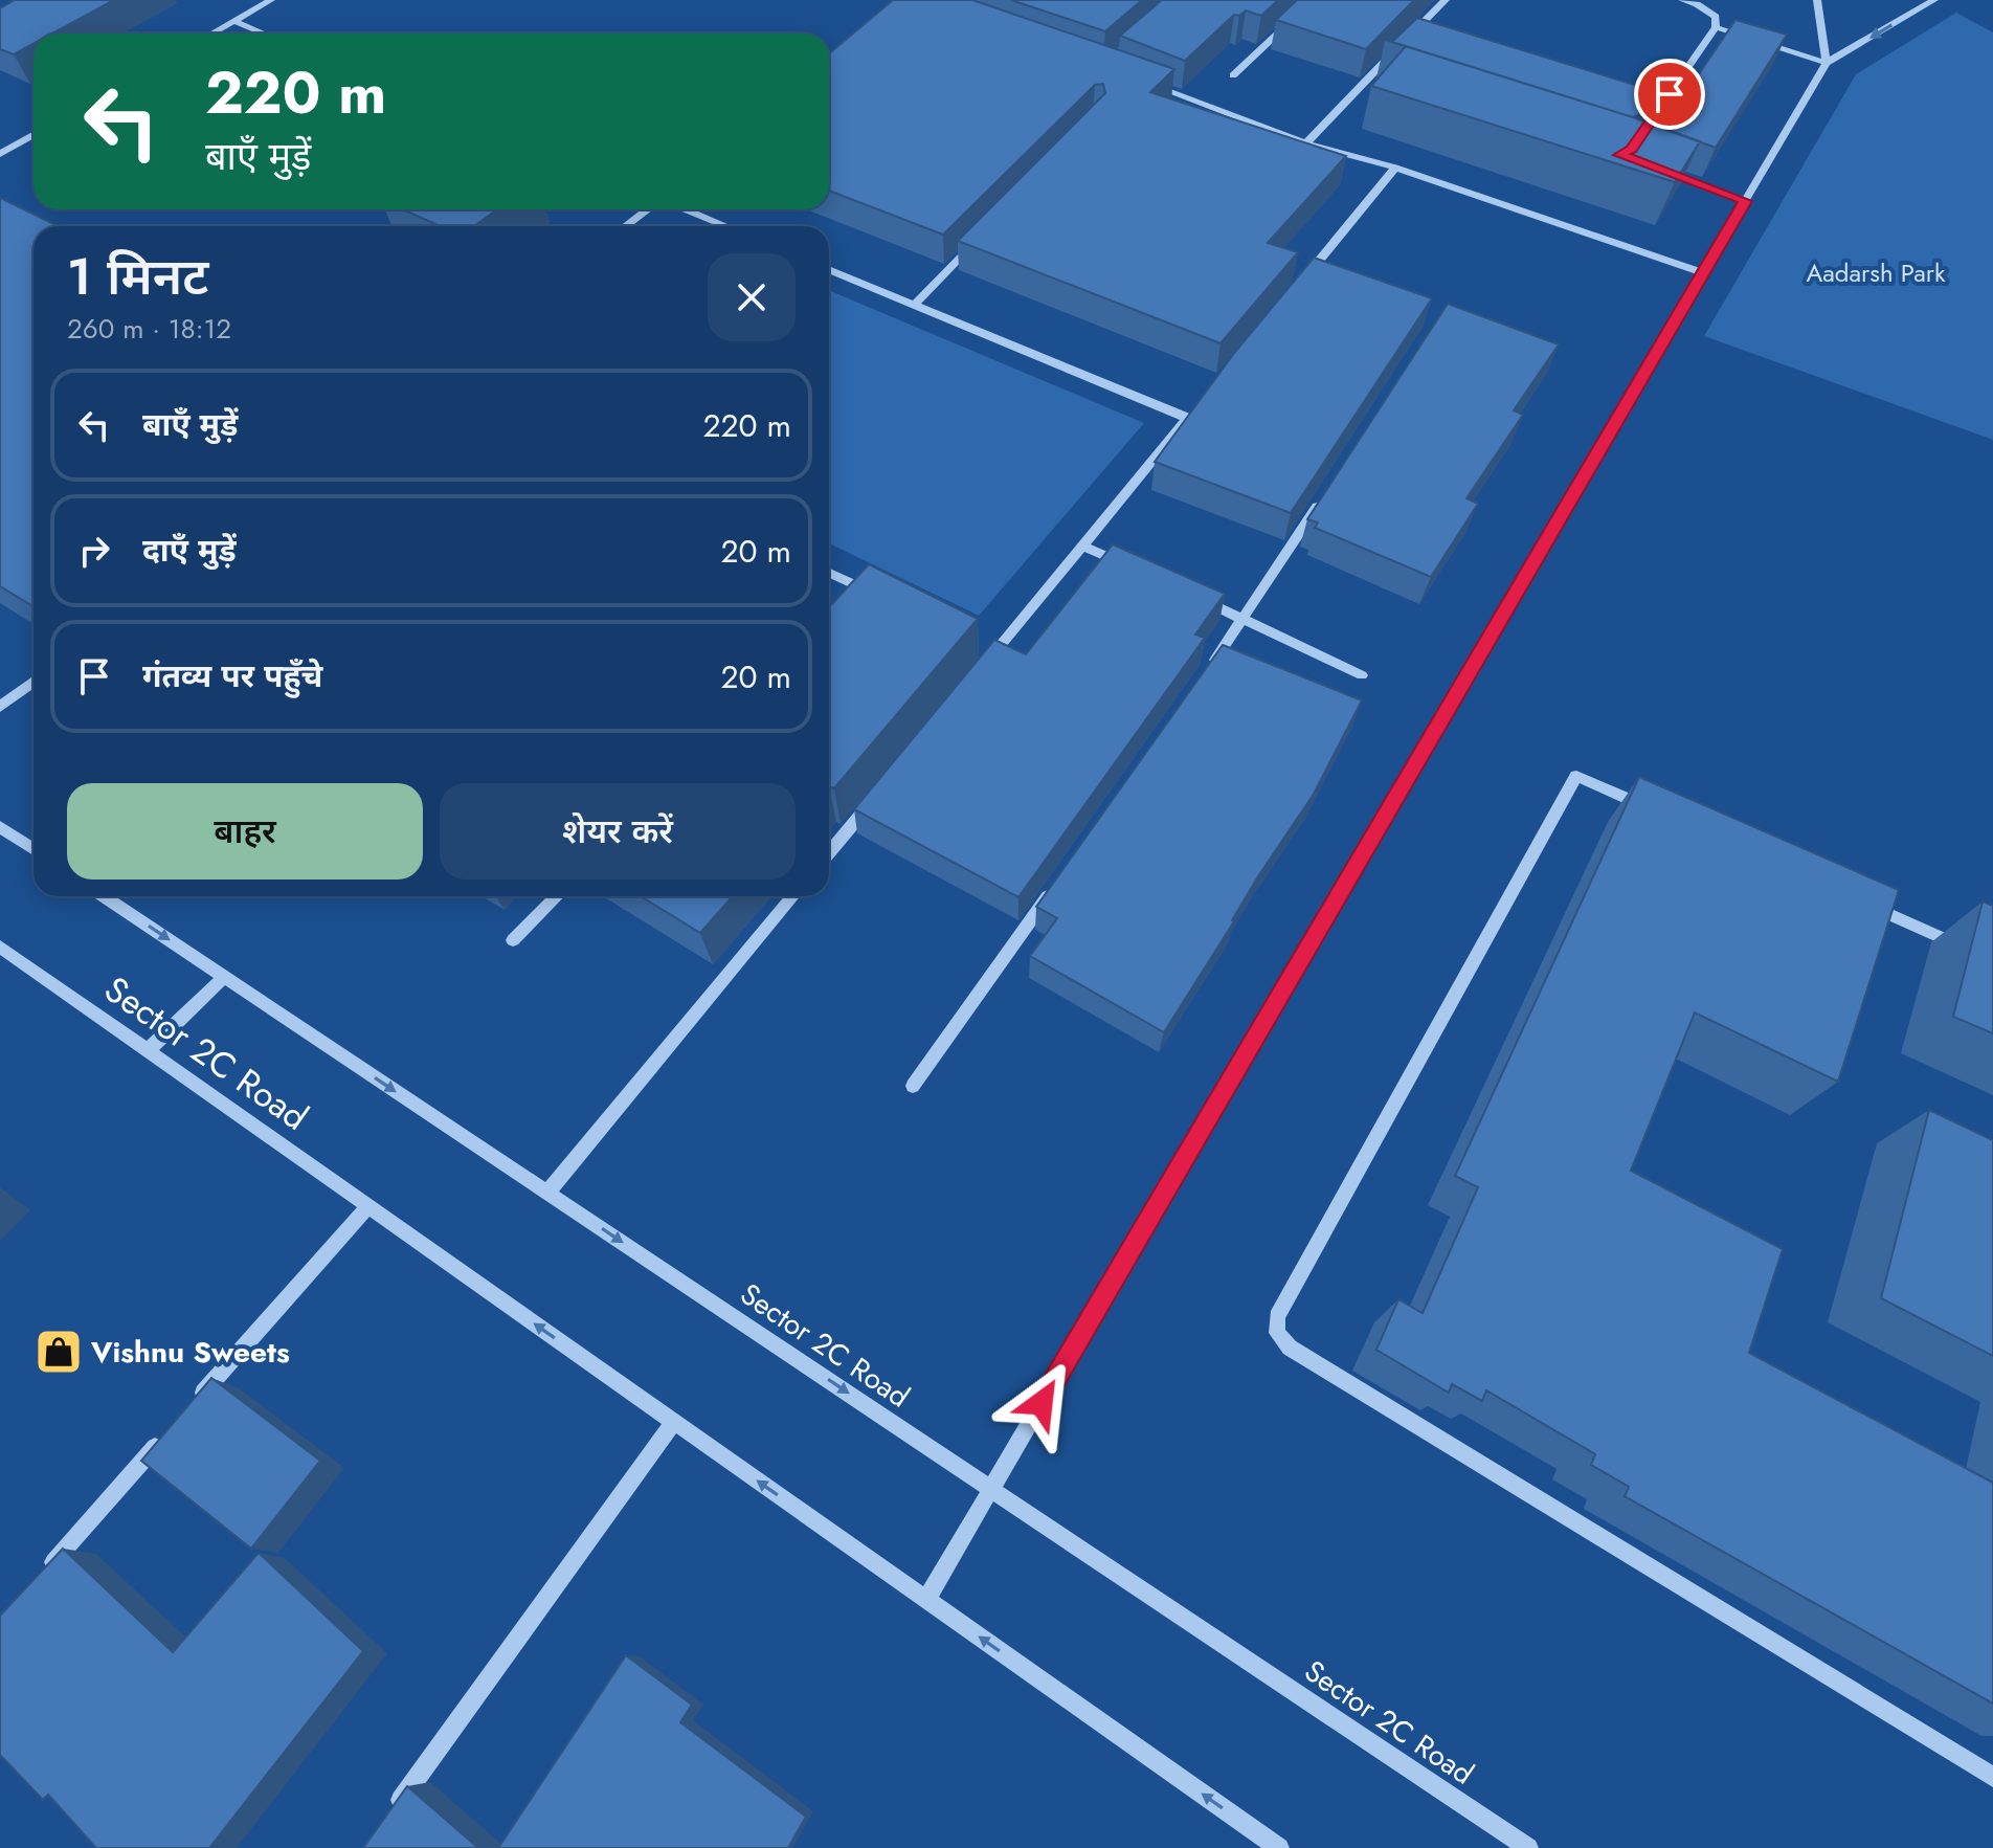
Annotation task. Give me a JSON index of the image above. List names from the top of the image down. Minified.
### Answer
{"streets":{"street":["Sector 2C Road"]},"parks":["Aadarsh Park"],"places":{"shop":["Vishnu Sweets"]},"page":{"turn":["220 m","बाएँ मुड़ें"],"heading":["1 मिनट","260 m · 18:12"],"list":[{"name":"बाएँ मुड़ें","value":"220 m"},{"name":"दाएँ मुड़ें","value":"20 m"},{"name":"गंतव्य पर पहुँचे","value":"20 m"}],"buttons":["बाहर","शेयर करें"]}}
